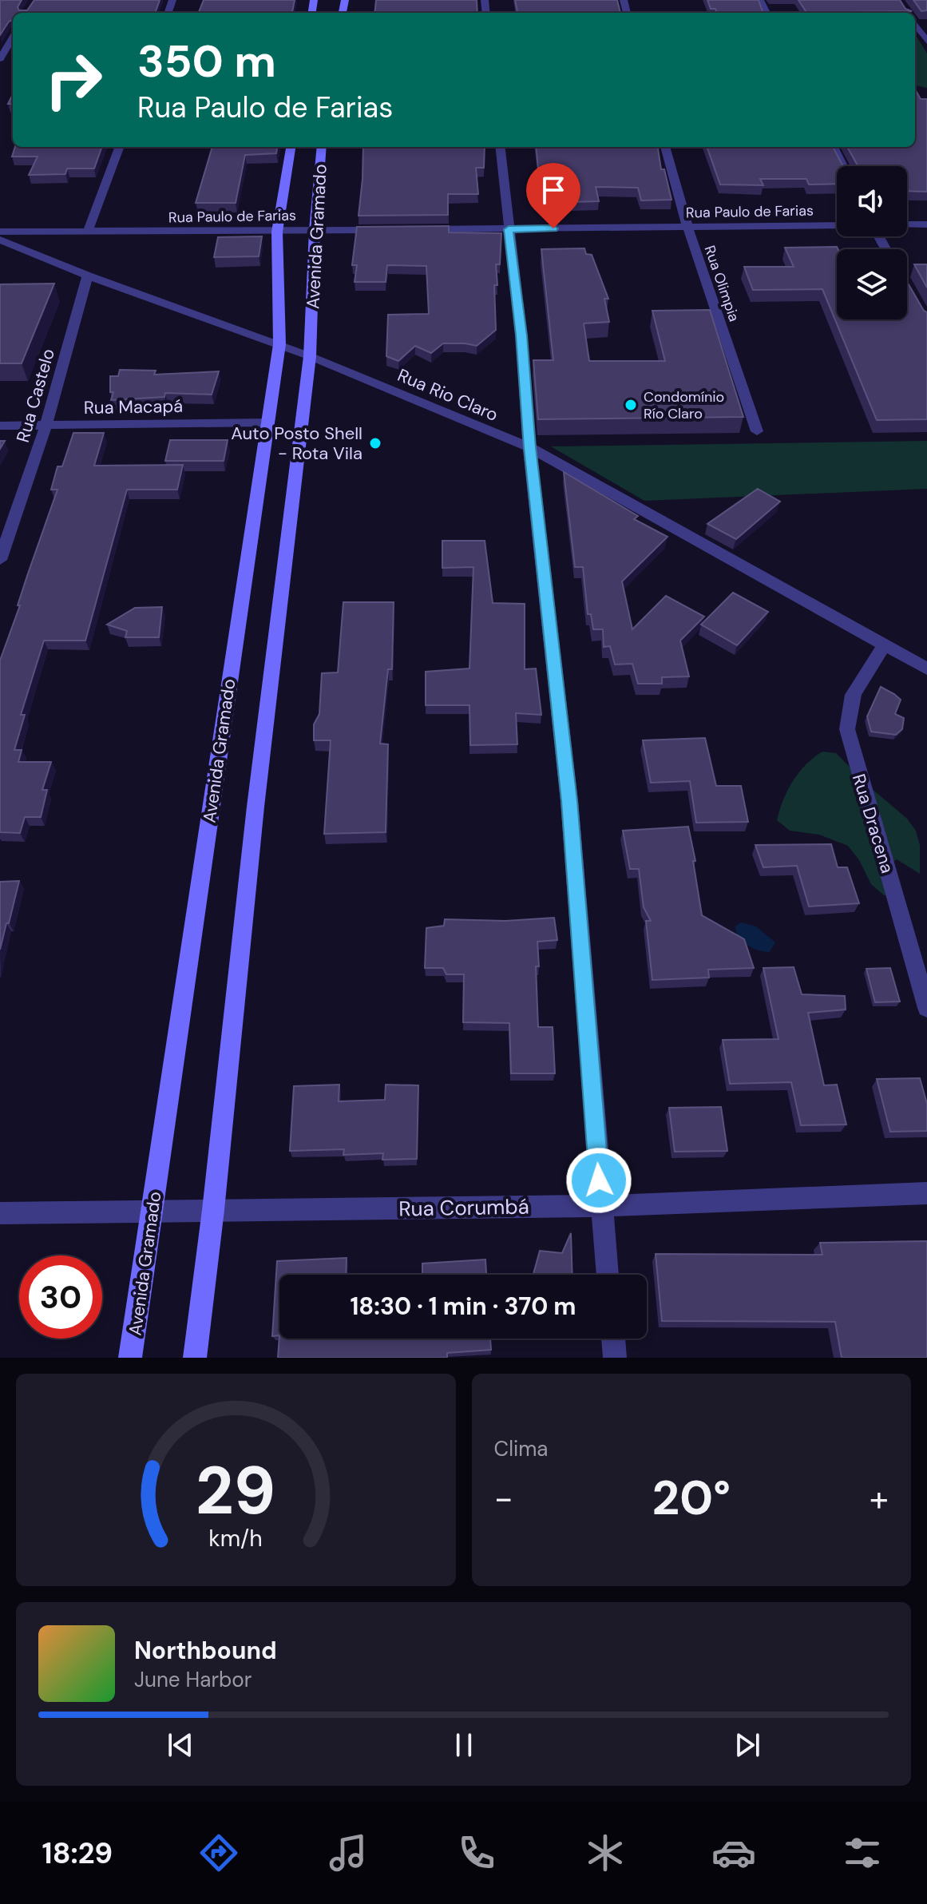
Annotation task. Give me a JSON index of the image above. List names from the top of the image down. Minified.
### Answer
{"streets":{"street":["Rua Paulo de Farias","Avenida Gramado","Rua Olimpia","Rua Rio Claro","Rua Castelo","Rua Macapá","Rua Dracena","Rua Corumbá"]},"crossings":[["Rua Paulo de Farias","Avenida Gramado"],["Rua Paulo de Farias","Rua Olimpia"],["Avenida Gramado","Rua Rio Claro"],["Avenida Gramado","Rua Macapá"],["Avenida Gramado","Rua Corumbá"],["Rua Rio Claro","Rua Castelo"],["Rua Rio Claro","Rua Dracena"],["Rua Castelo","Rua Macapá"]],"places":["Condomínio Río Claro","Auto Posto Shell - Rota Vila"],"page":{"turn":["350 m","Rua Paulo de Farias"],"limit":"30","trip":"18:30 · 1 min · 370 m","tile":"Clima","heat":["−","20°","+"],"song":["Northbound","June Harbor"],"tabs":"18:29","gauge":["29","km/h"]}}
